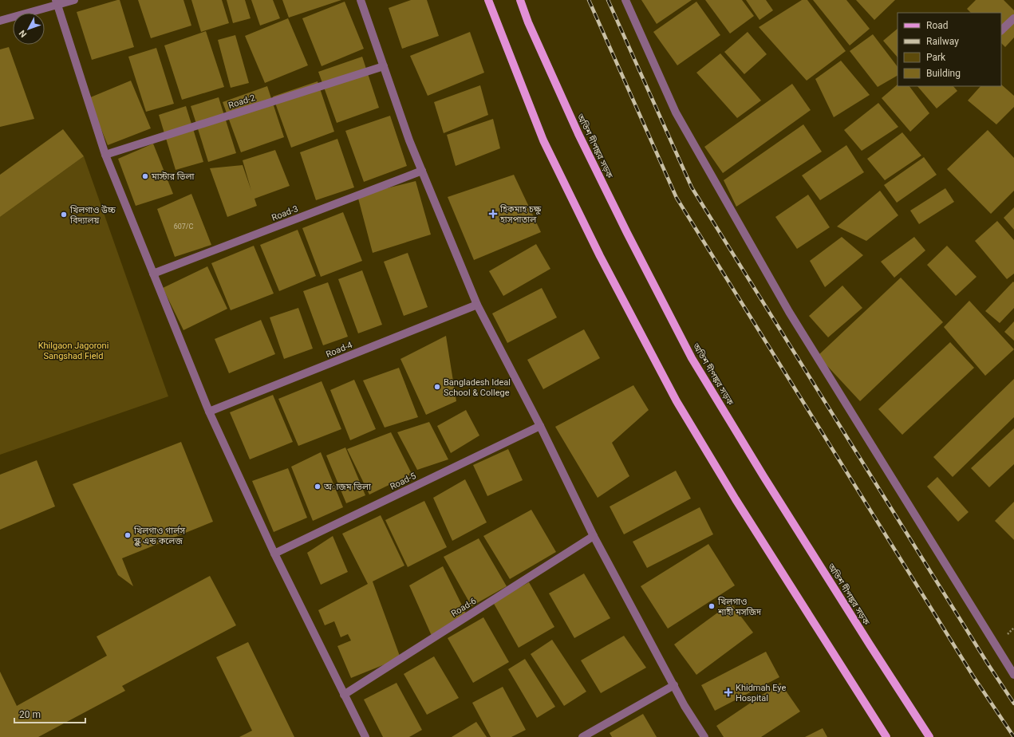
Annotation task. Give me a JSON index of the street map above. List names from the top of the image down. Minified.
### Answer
{"streets":{"main road":["অতিশ দীপঙ্কর সড়ক"],"street":["Road-2","Road-3","Road-4","Road-5","Road-6"]},"parks":["Khilgaon Jagoroni Sangshad Field"],"places":{"other":["মাস্টার ভিলা","খিলগাও উচ্চ বিদ্যালয়","Bangladesh Ideal School & College","অাজম ভিলা","খিলগাও গার্লস স্কুল এন্ড কলেজ","খিলগাও শাহী মসজিদ"],"health":["হিকমাহ চক্ষু হাসপাতাল","Khidmah Eye Hospital"]},"house_numbers":["607/C"],"legend":["Road","Railway","Park","Building"],"scale_bar":"20 m","north":"bottom left"}
